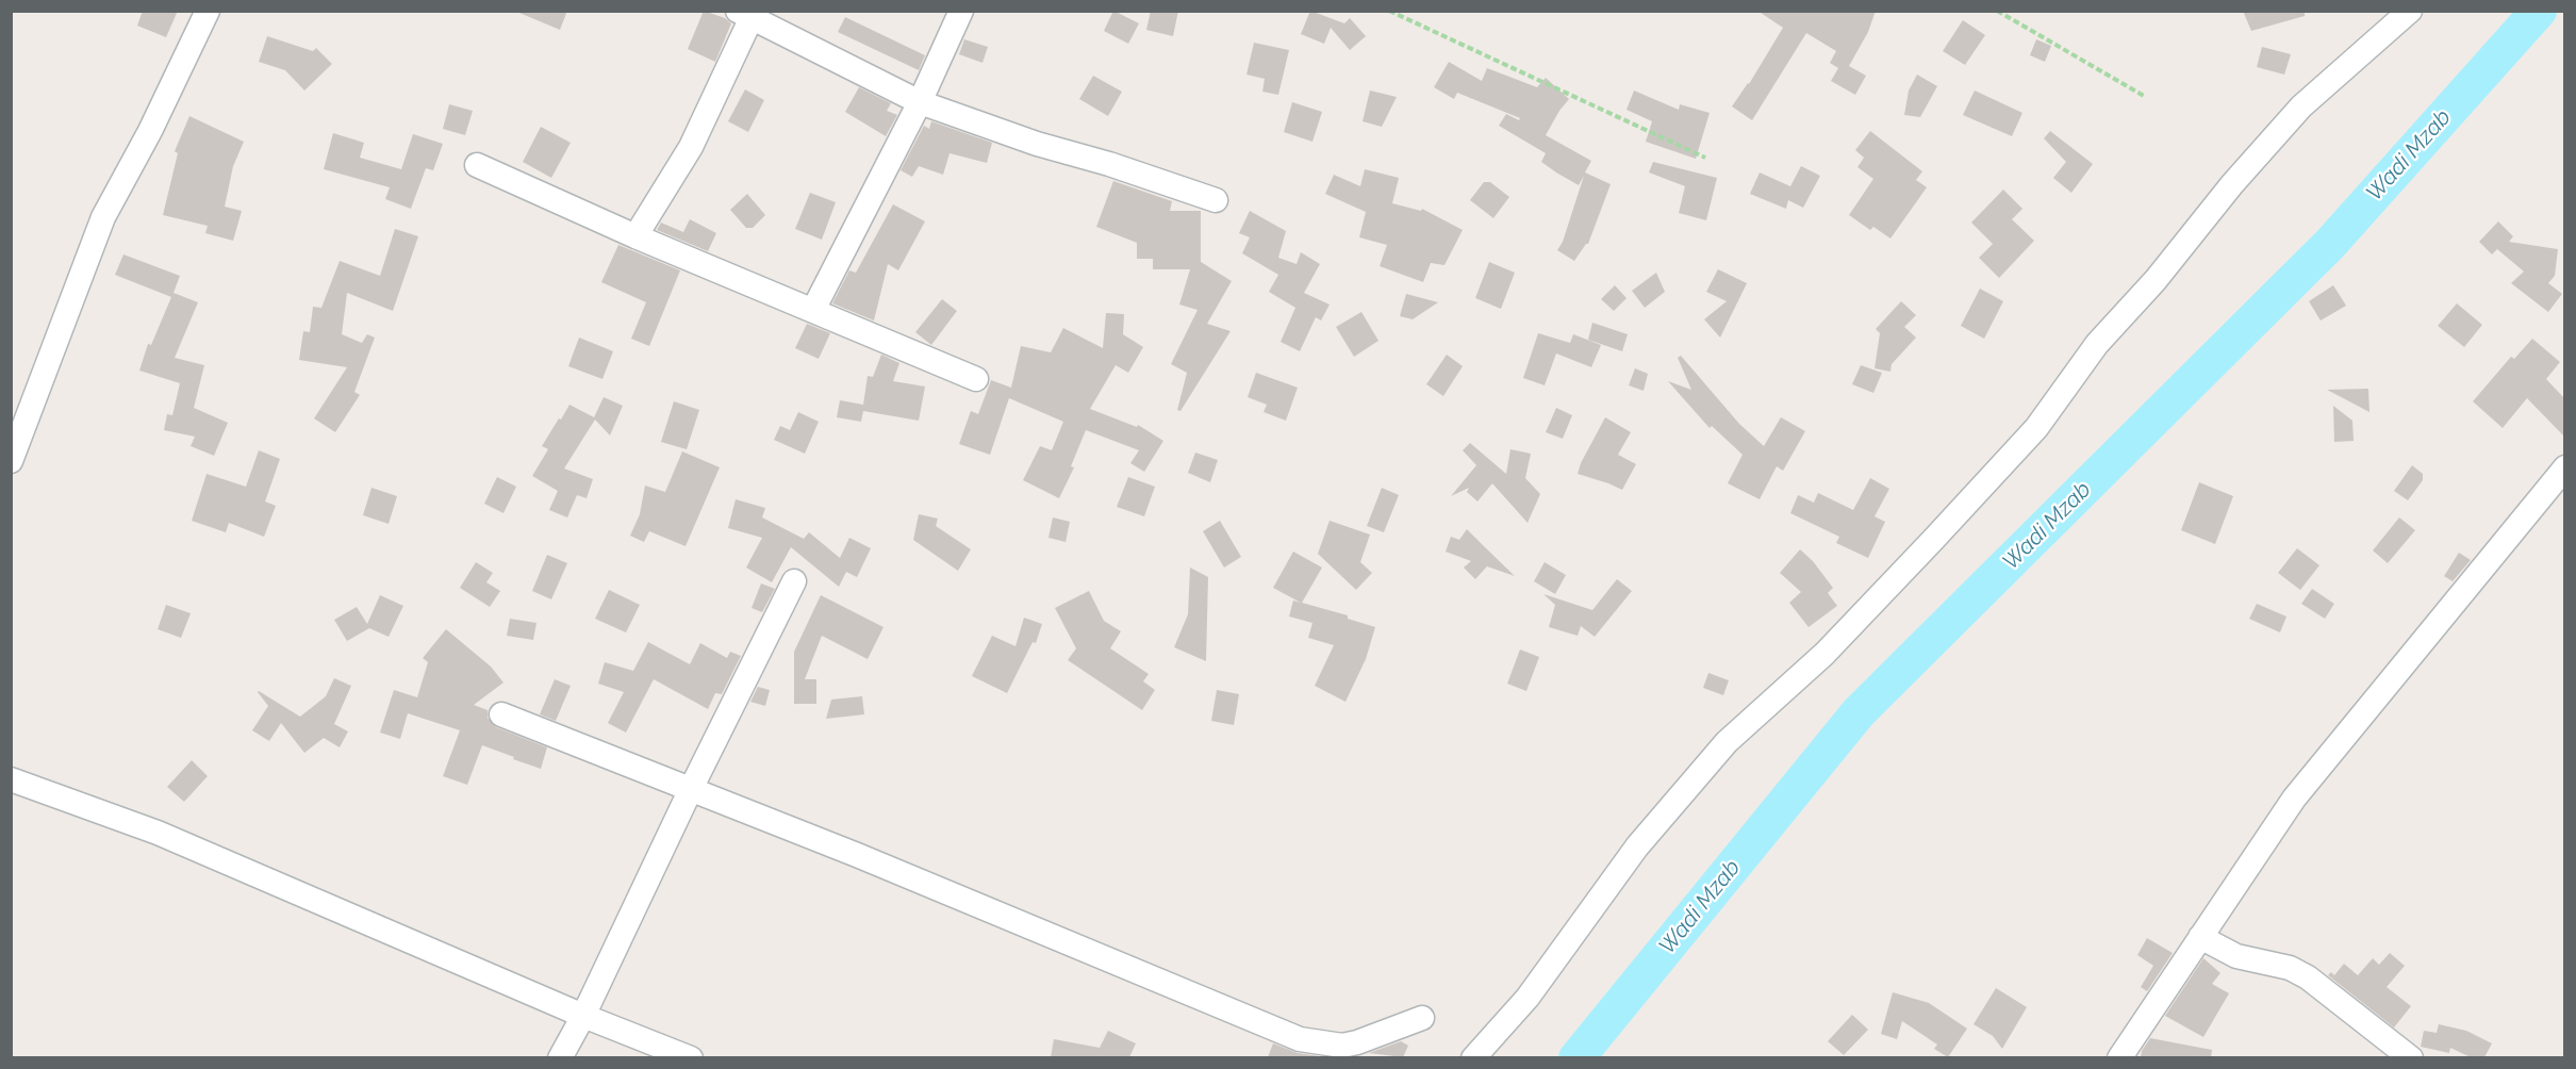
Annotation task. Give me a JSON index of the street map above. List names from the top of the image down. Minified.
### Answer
{"water":["Wadi Mzab"]}
